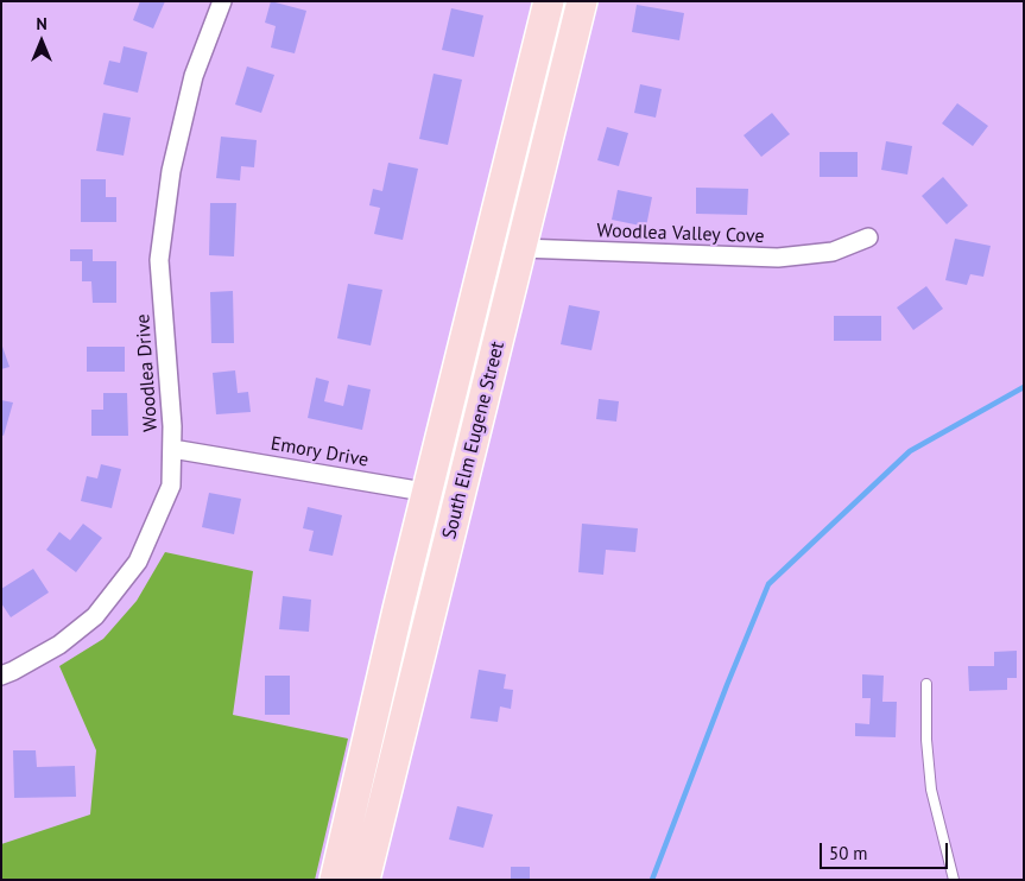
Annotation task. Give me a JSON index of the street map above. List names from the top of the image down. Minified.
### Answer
{"streets":{"main road":["South Elm Eugene Street"],"street":["Woodlea Valley Cove","Woodlea Drive","Emory Drive"]},"crossings":[["Woodlea Valley Cove","South Elm Eugene Street"],["Woodlea Drive","Emory Drive"],["South Elm Eugene Street","Emory Drive"]],"scale_bar":"50 m","north":"top"}
